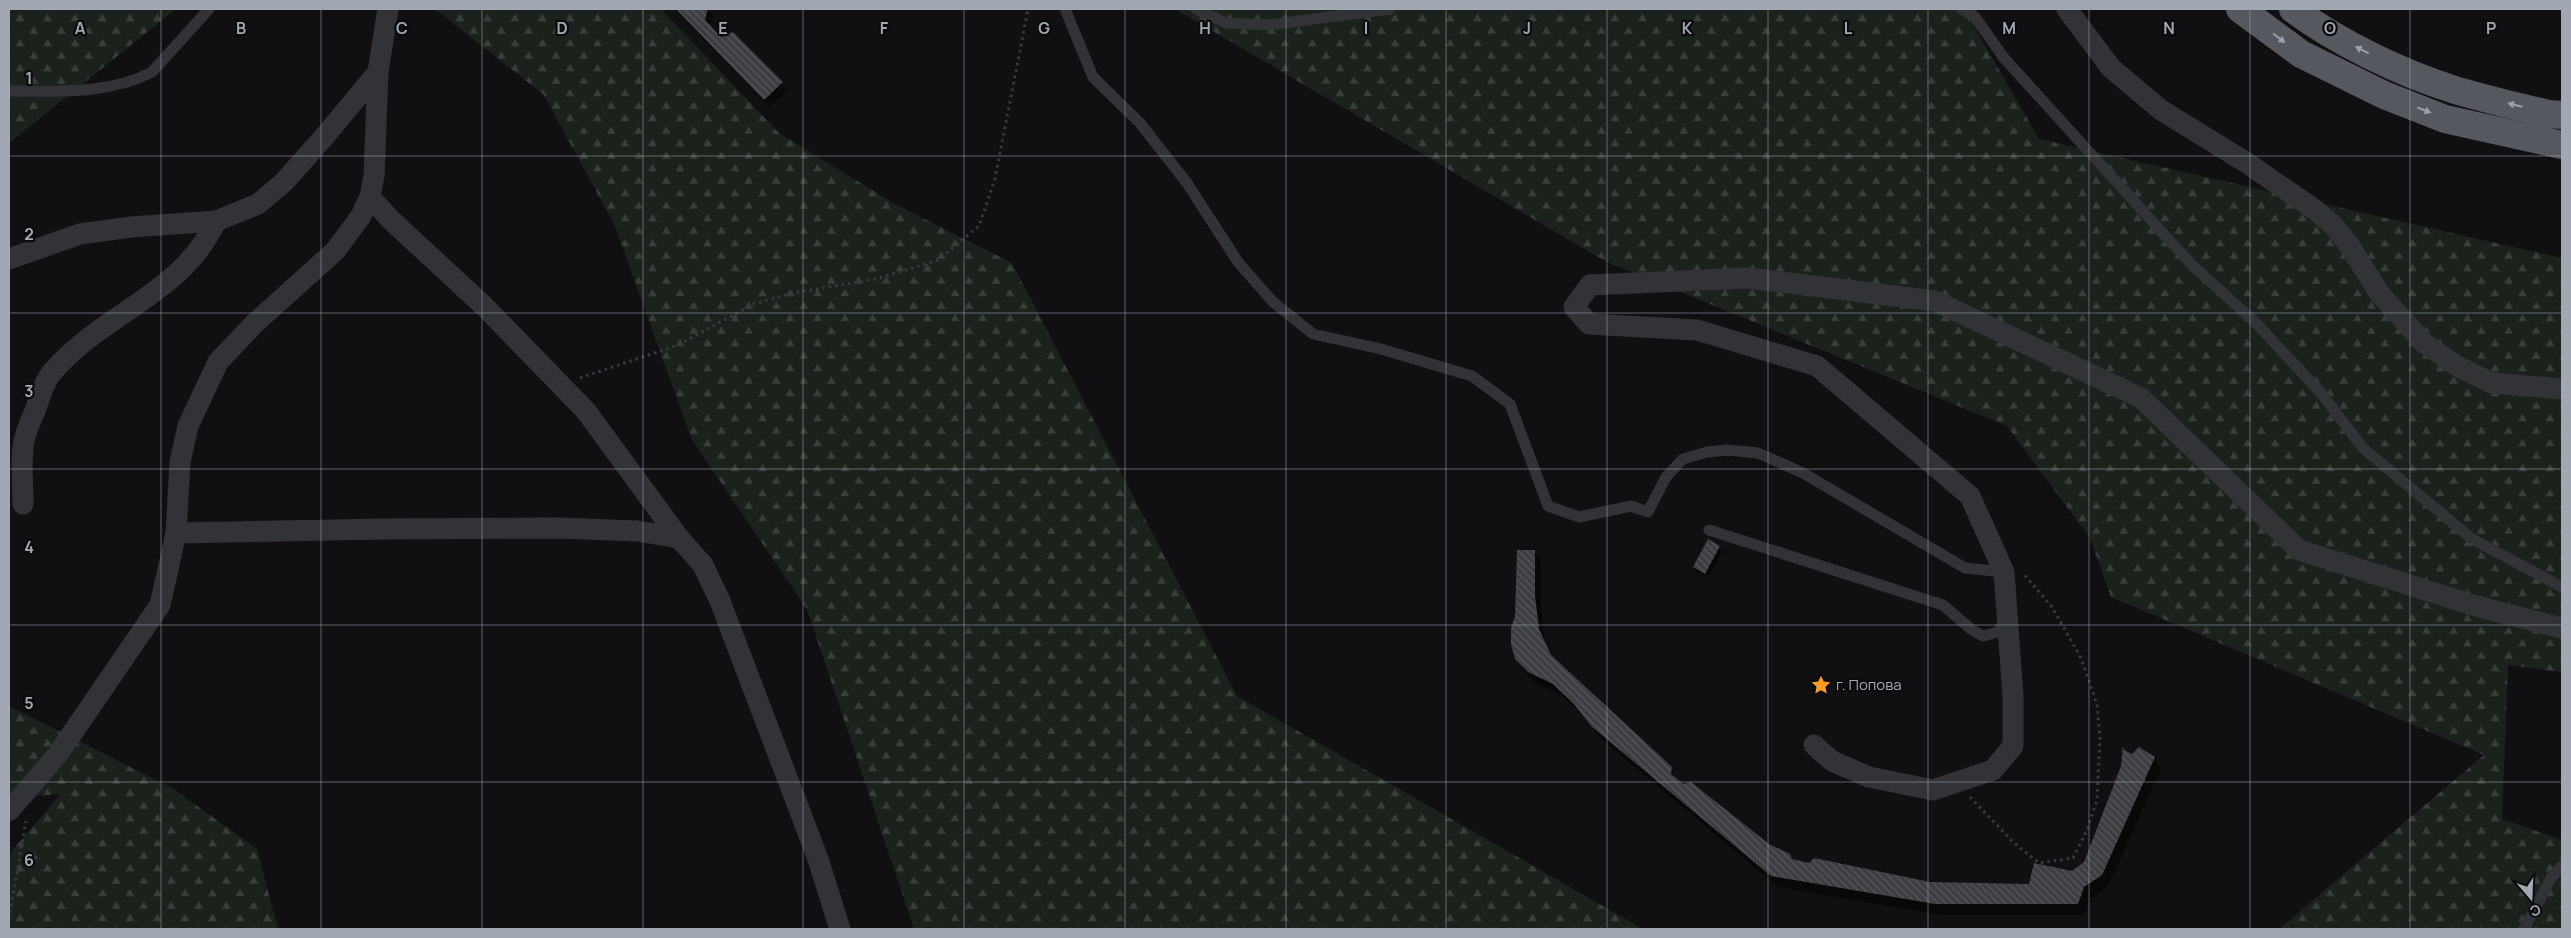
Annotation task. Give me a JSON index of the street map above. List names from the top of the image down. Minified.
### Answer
{"places":{"place":["г. Попова"]},"north":"bottom","grid":{"columns":["A","B","C","D","E","F","G","H","I","J","K","L","M","N","O","P"],"rows":["1","2","3","4","5","6"]}}
